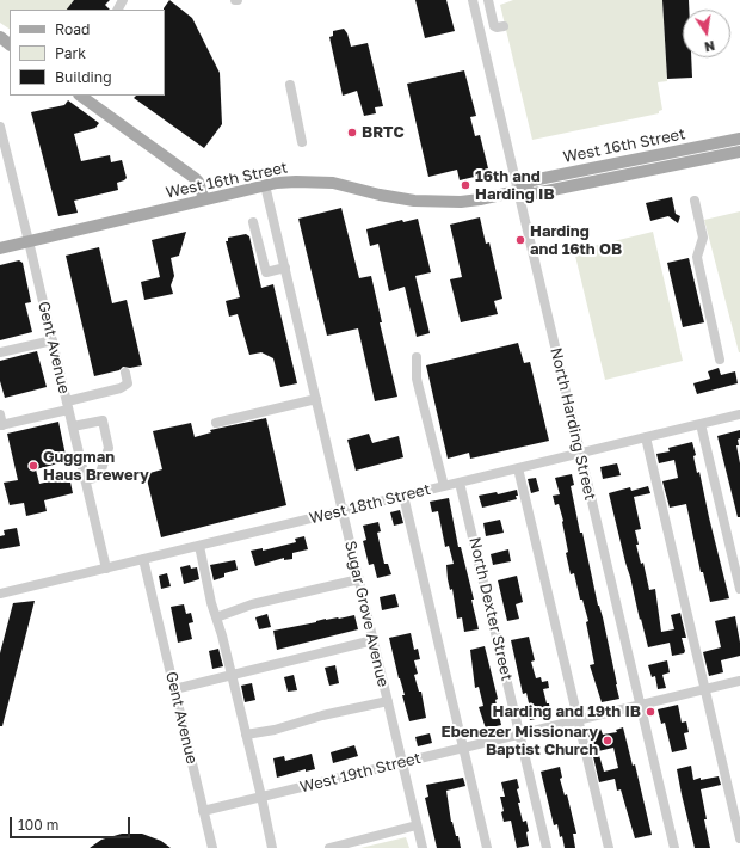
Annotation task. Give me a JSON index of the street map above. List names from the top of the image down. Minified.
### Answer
{"streets":{"main road":["West 16th Street"],"street":["Gent Avenue","North Harding Street","West 18th Street","North Dexter Street","Sugar Grove Avenue","West 19th Street"]},"crossings":[["West 16th Street","Gent Avenue"],["West 16th Street","North Harding Street"],["West 16th Street","Sugar Grove Avenue"],["Gent Avenue","West 18th Street"],["Gent Avenue","West 19th Street"],["North Harding Street","West 18th Street"],["North Harding Street","West 19th Street"],["West 18th Street","North Dexter Street"],["West 18th Street","Sugar Grove Avenue"],["North Dexter Street","West 19th Street"],["Sugar Grove Avenue","West 19th Street"]],"places":["BRTC","16th and Harding IB","Harding and 16th OB","Guggman Haus Brewery","Harding and 19th IB","Ebenezer Missionary Baptist Church"],"legend":["Road","Park","Building"],"scale_bar":"100 m","north":"bottom"}
